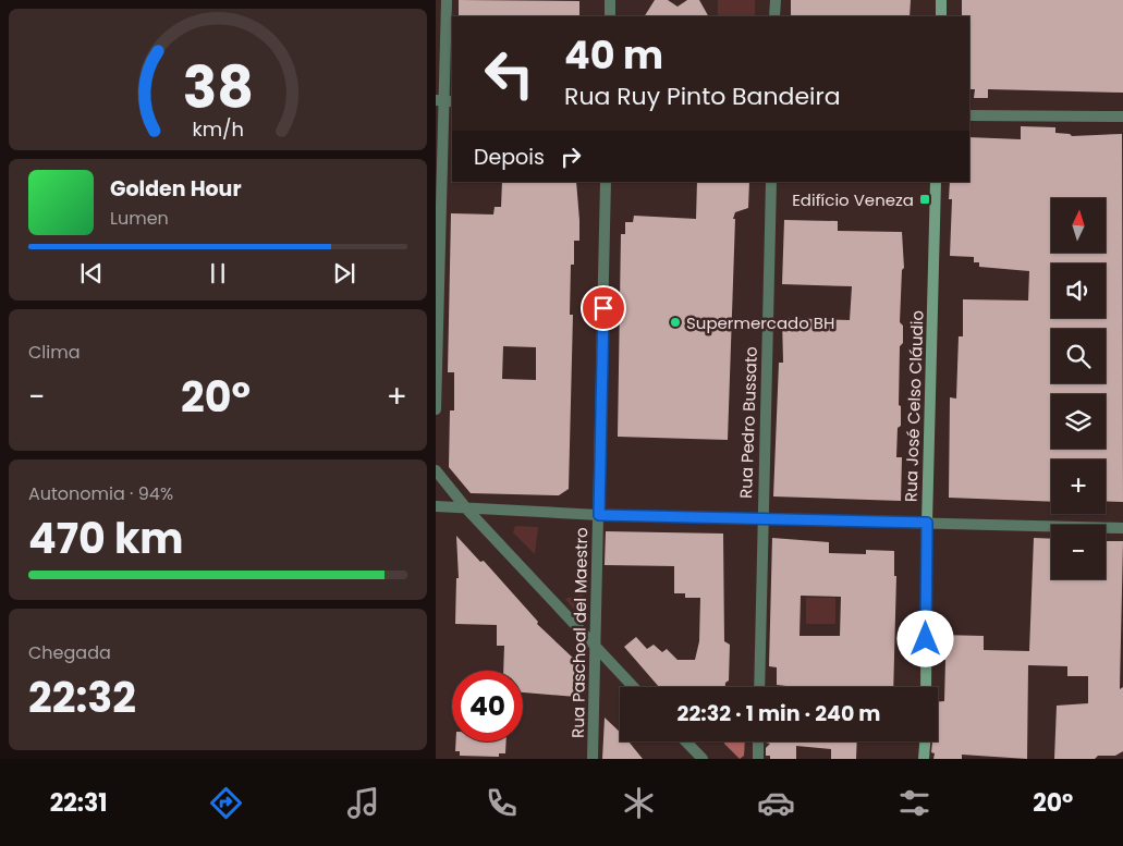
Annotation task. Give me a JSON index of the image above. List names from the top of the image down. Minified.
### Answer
{"streets":{"street":["Rua José Celso Cláudio","Rua Pedro Bussato","Rua Paschoal del Maestro"]},"places":{"transit":["Edifício Veneza"],"other":["Supermercado BH"]},"north":"top","page":{"turn":["40 m","Rua Ruy Pinto Bandeira"],"then":"Depois","song":["Golden Hour","Lumen"],"map_buttons":["+","−"],"tile":["Clima",["Autonomia · 94%","470 km"],["Chegada","22:32"]],"heat":["−","20°","+"],"limit":"40","trip":"22:32 · 1 min · 240 m","tabs":["22:31","20°"],"gauge":["38","km/h"]}}
